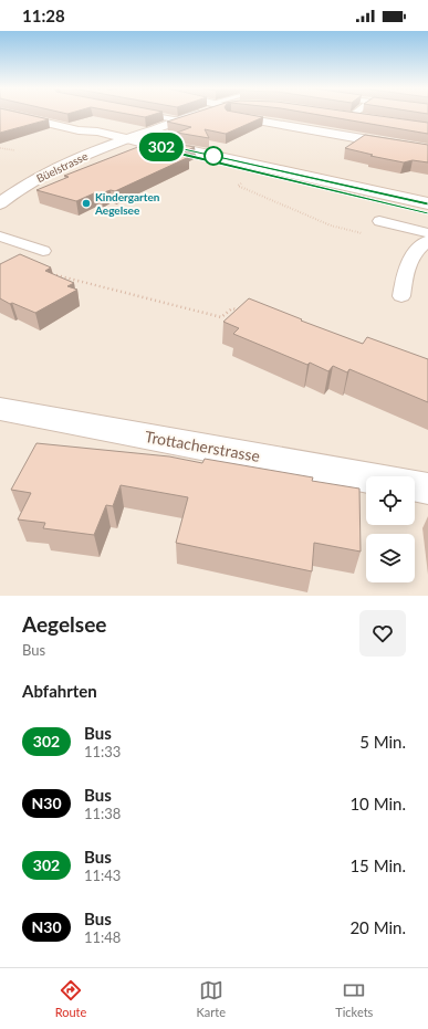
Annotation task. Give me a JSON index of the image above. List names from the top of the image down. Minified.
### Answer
{"streets":{"street":["Büelstrasse","Trottacherstrasse"]},"places":["Kindergarten Aegelsee"],"lines":["bus line 302"],"page":{"status":"11:28","on_map":"302","heading":[["Aegelsee","Bus"],"Abfahrten"],"list":[{"mark":"302","name":"Bus","note":"11:33","value":"5 Min."},{"mark":"N30","name":"Bus","note":"11:38","value":"10 Min."},{"mark":"302","name":"Bus","note":"11:43","value":"15 Min."},{"mark":"N30","name":"Bus","note":"11:48","value":"20 Min."}],"tabs":["Route","Karte","Tickets"]}}
